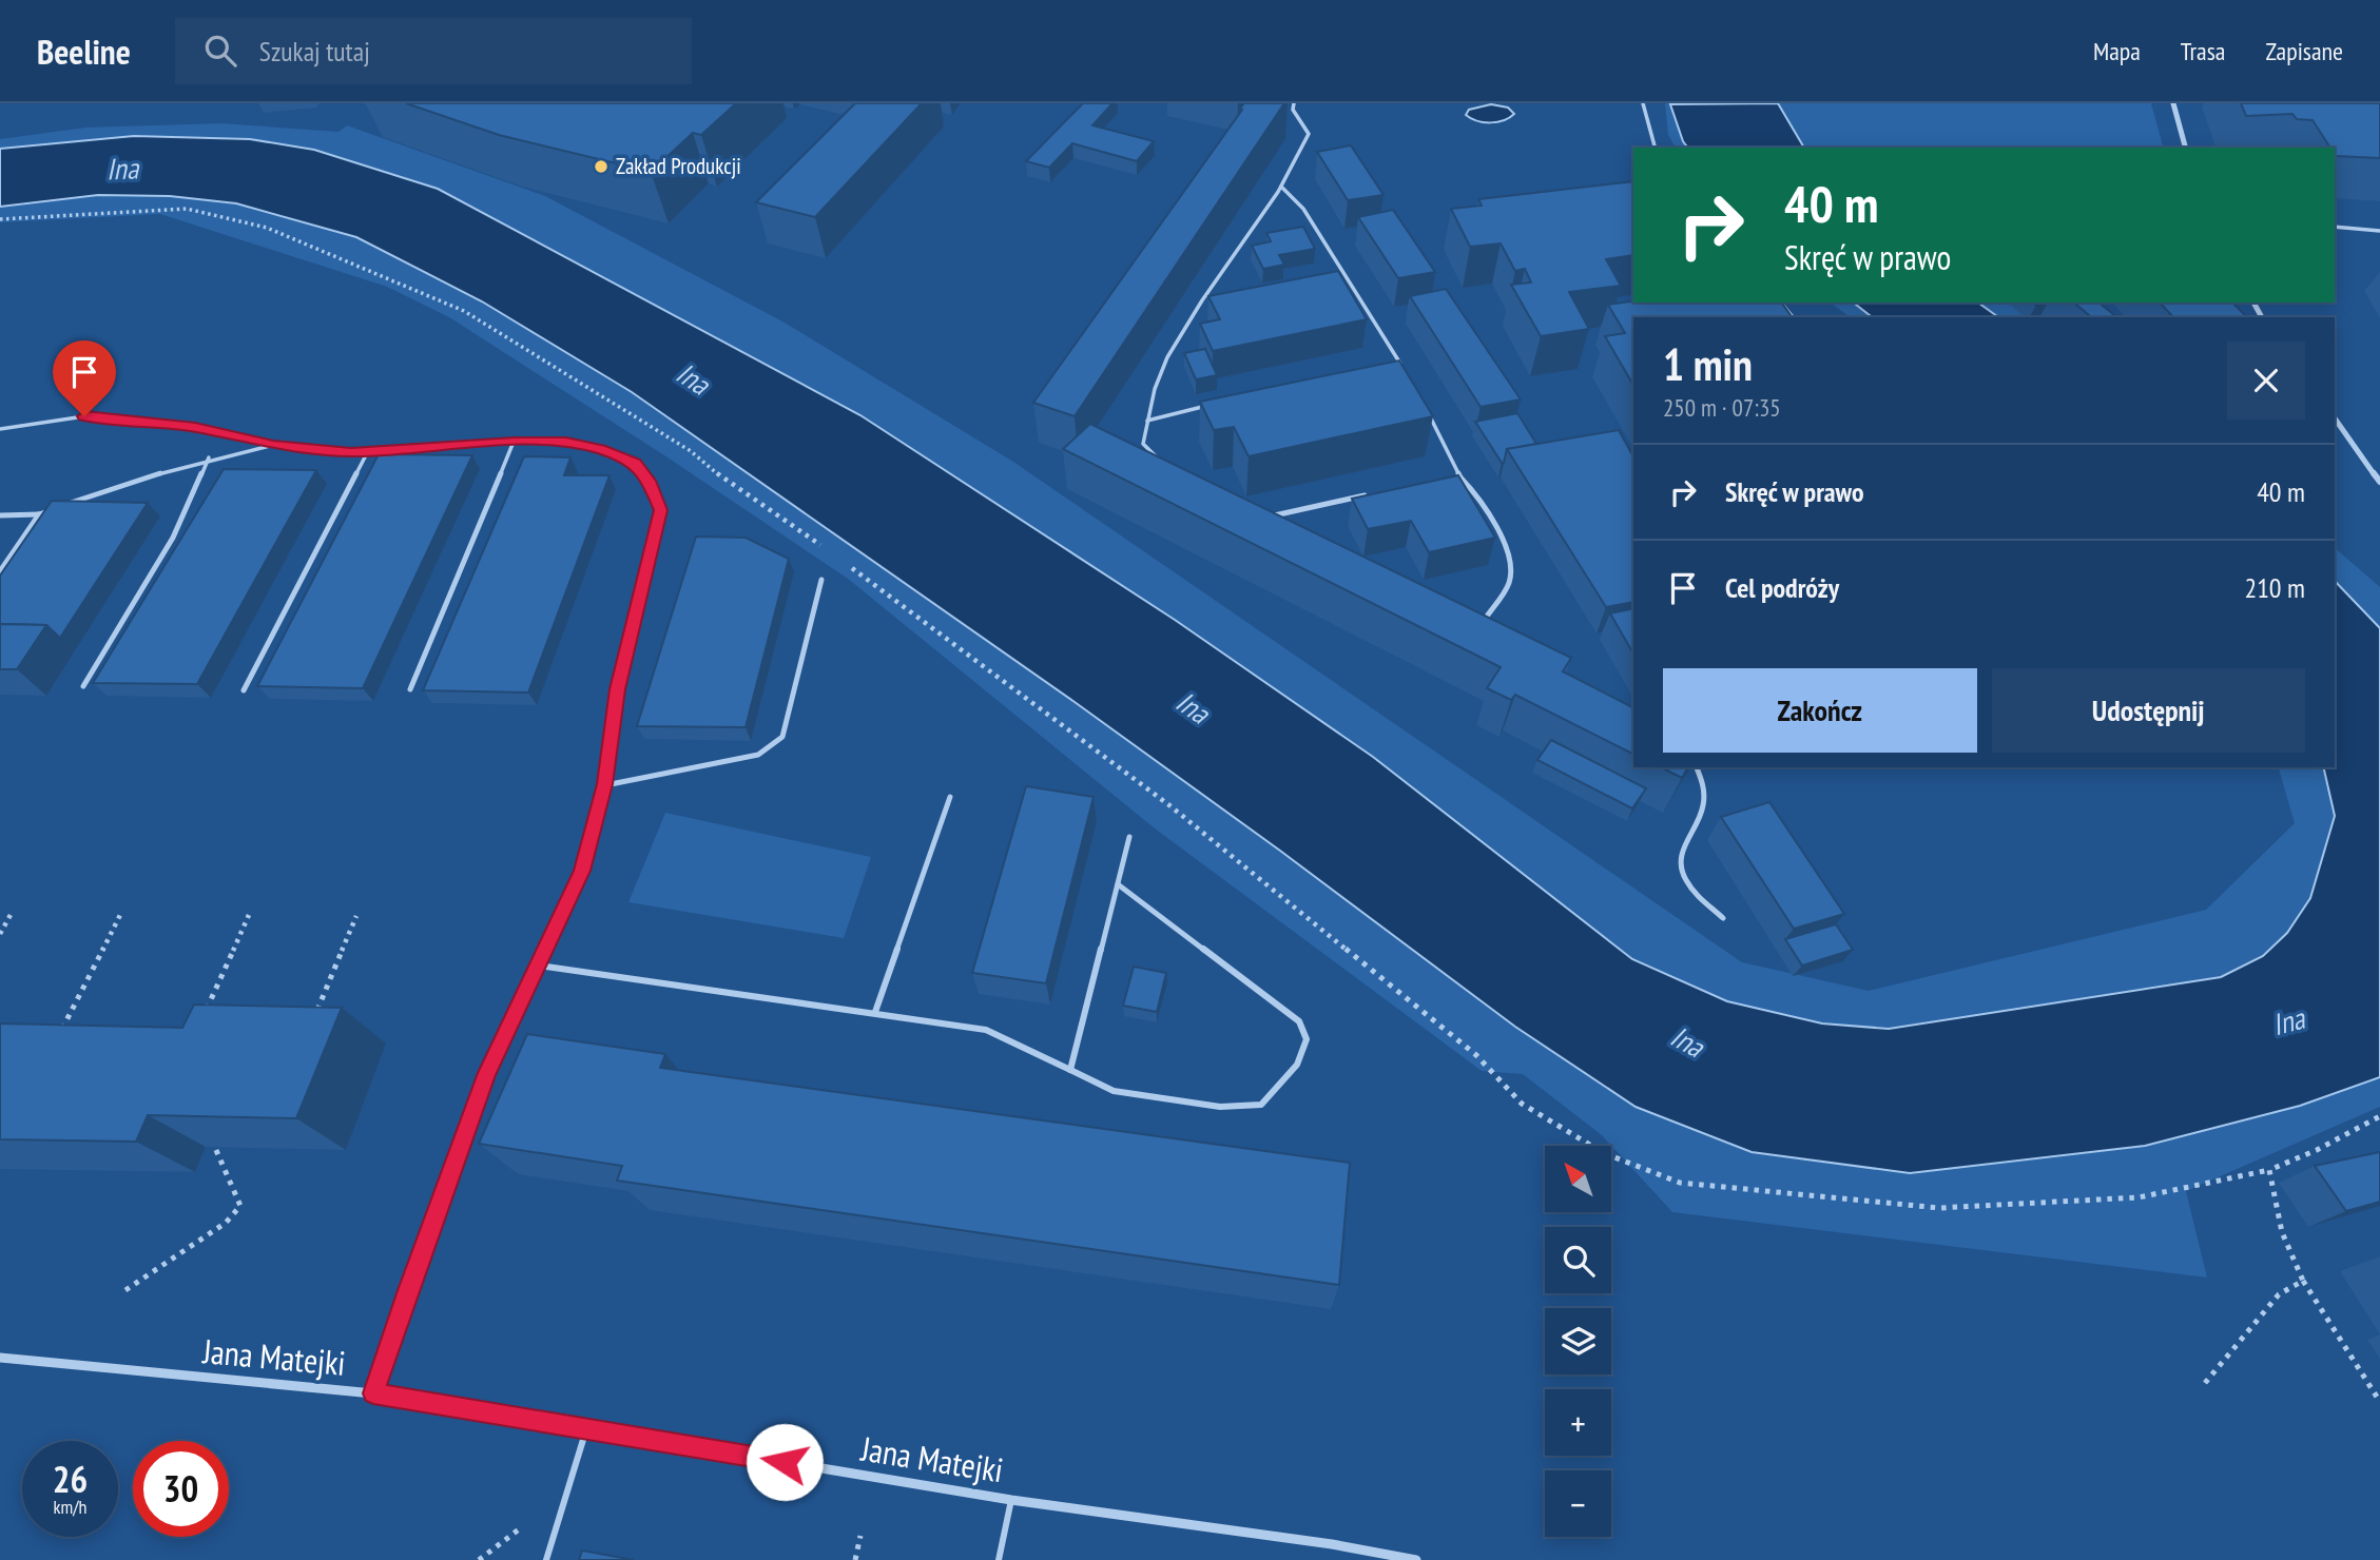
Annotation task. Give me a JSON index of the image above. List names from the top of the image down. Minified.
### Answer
{"streets":{"street":["Jana Matejki"]},"water":["Ina"],"places":["Zakład Produkcji"],"north":"top left","page":{"header":"Beeline","search":"Szukaj tutaj","nav":["Mapa","Trasa","Zapisane"],"turn":["40 m","Skręć w prawo"],"heading":["1 min","250 m · 07:35"],"list":[{"name":"Skręć w prawo","value":"40 m"},{"name":"Cel podróży","value":"210 m"}],"buttons":["Zakończ","Udostępnij"],"map_buttons":["+","−"],"speed":"26 km/h","limit":"30"}}
